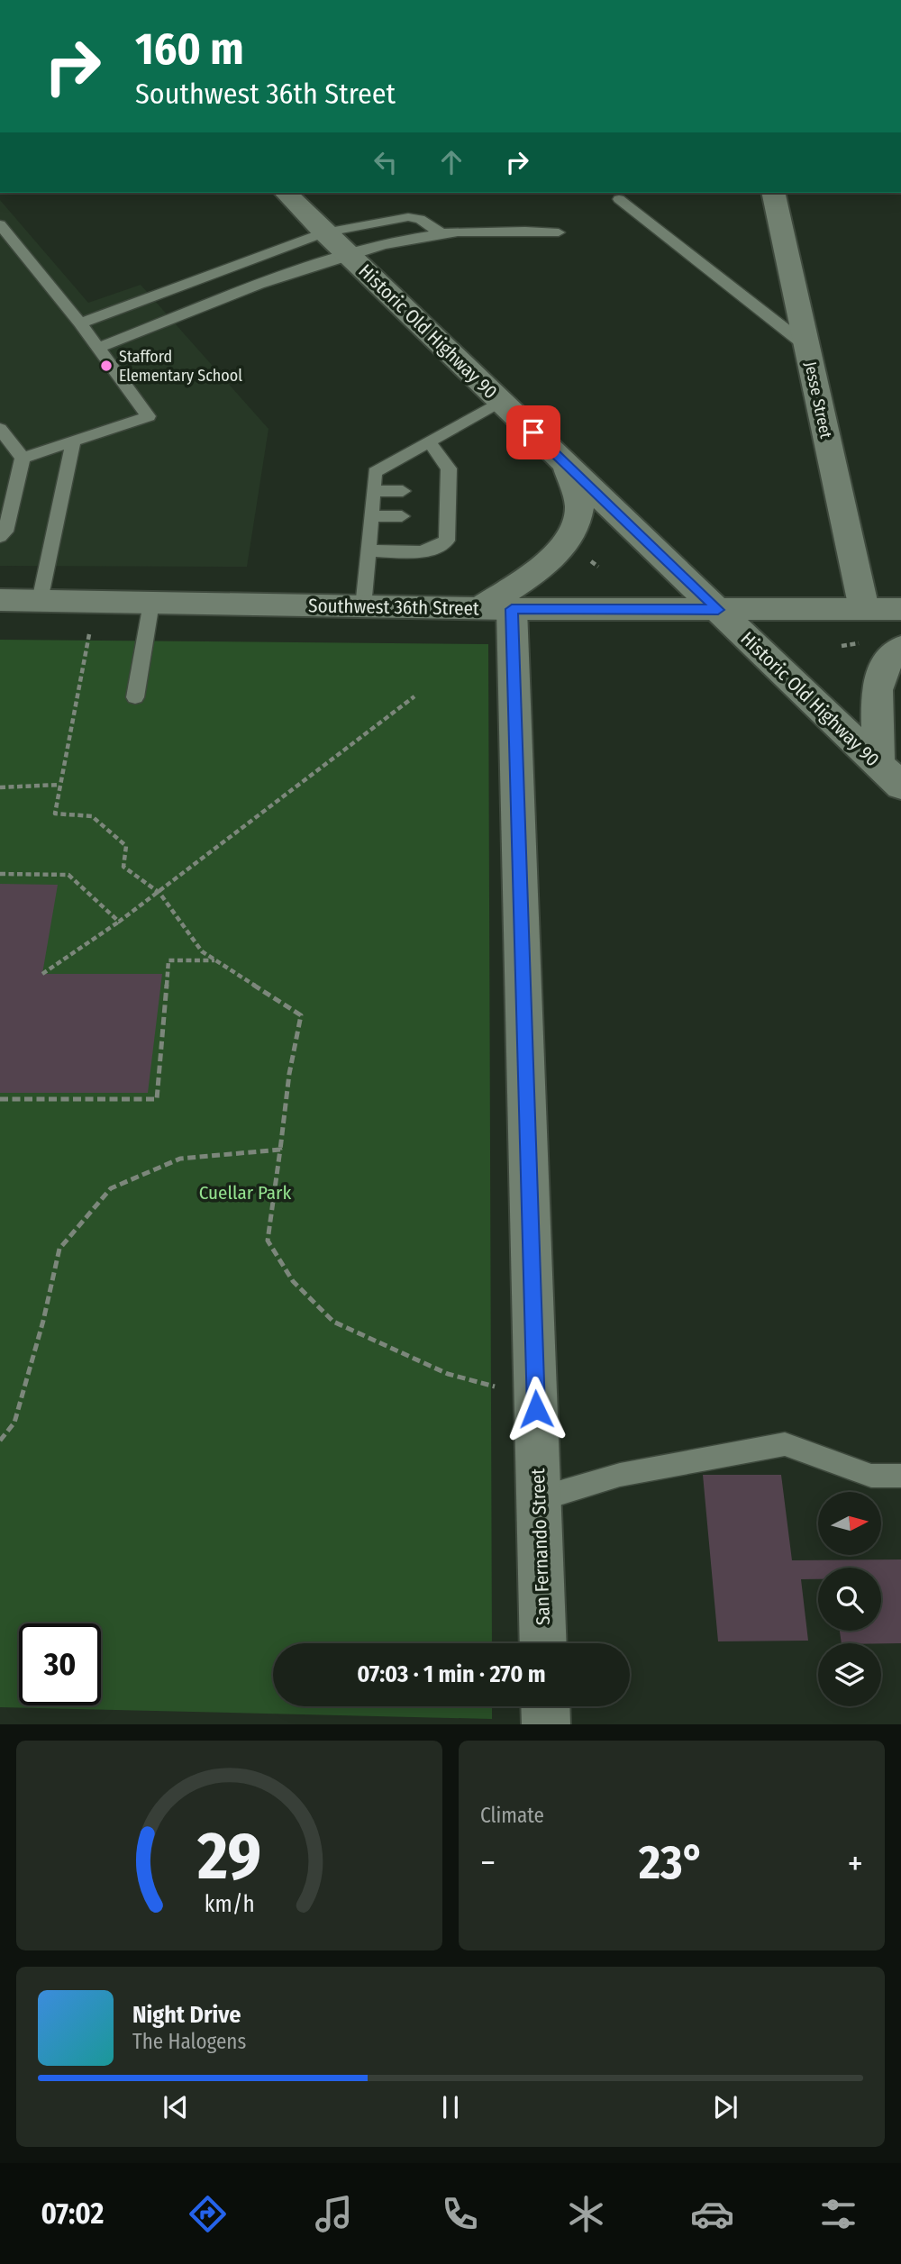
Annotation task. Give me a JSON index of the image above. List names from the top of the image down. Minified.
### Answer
{"streets":{"main road":["Historic Old Highway 90","Jesse Street","Southwest 36th Street","San Fernando Street"]},"crossings":[["Historic Old Highway 90","Southwest 36th Street"],["Jesse Street","Southwest 36th Street"],["Southwest 36th Street","San Fernando Street"]],"parks":["Cuellar Park"],"places":["Stafford Elementary School"],"north":"right","page":{"turn":["160 m","Southwest 36th Street"],"limit":"30","trip":"07:03 · 1 min · 270 m","tile":"Climate","heat":["−","23°","+"],"song":["Night Drive","The Halogens"],"tabs":"07:02","gauge":["29","km/h"]}}
